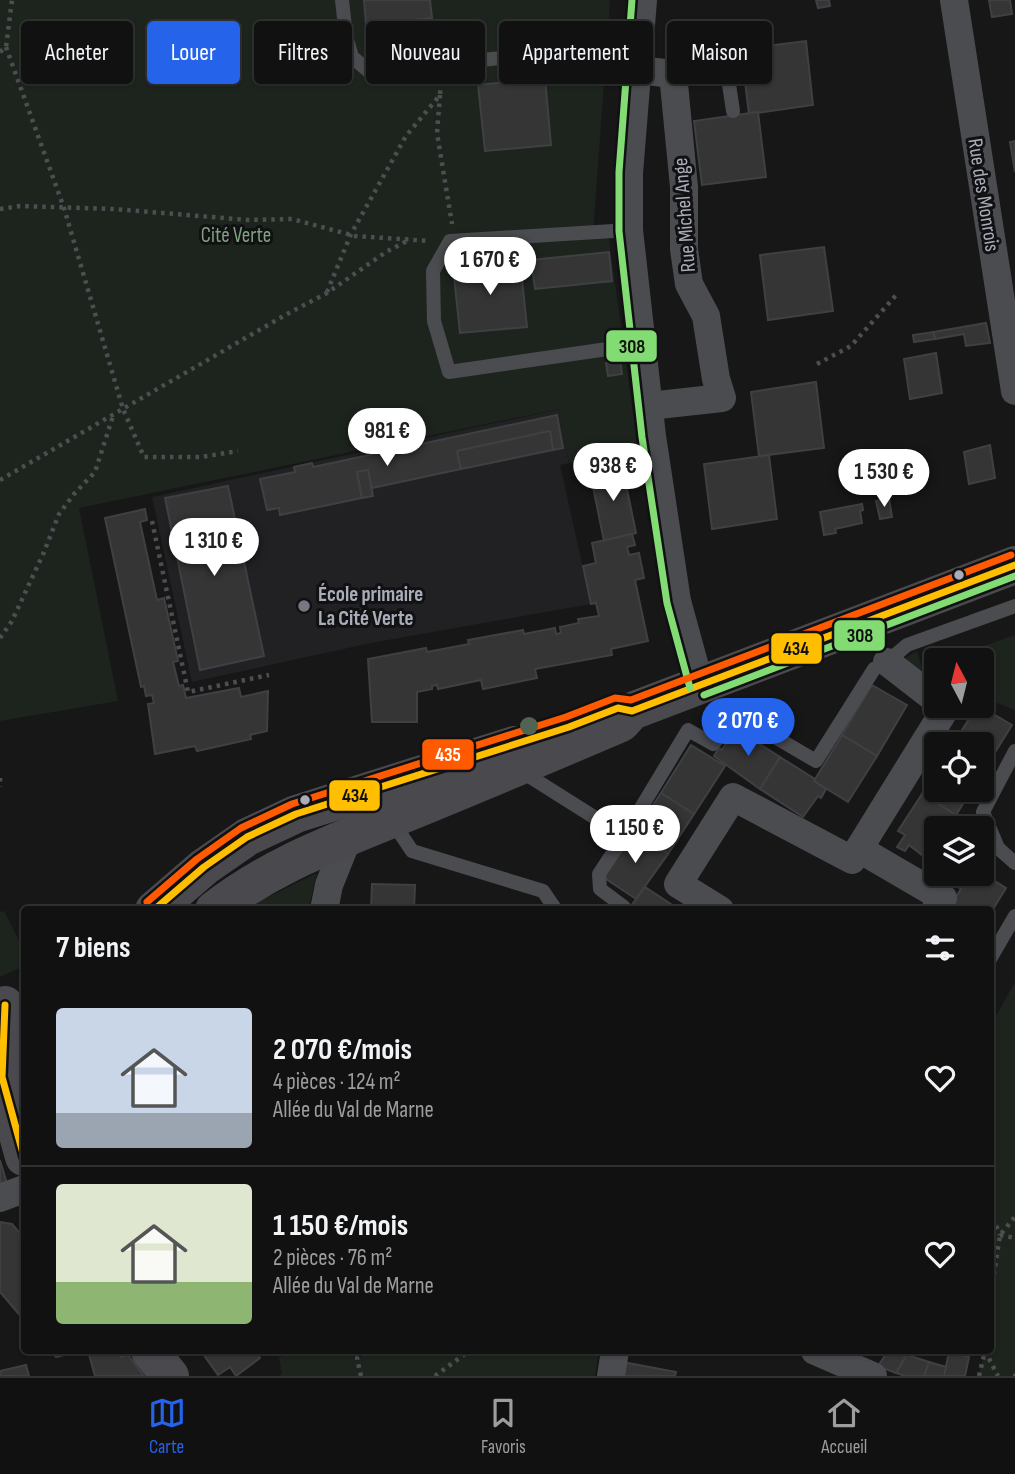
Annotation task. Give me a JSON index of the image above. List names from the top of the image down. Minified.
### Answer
{"streets":{"street":["Rue des Monrois","Rue Michel Ange"]},"parks":["Cité Verte"],"places":["École primaire La Cité Verte"],"lines":["transit line 308","transit line 435","transit line 434"],"north":"top","page":{"chip":["Acheter","Louer","Filtres","Nouveau","Appartement","Maison"],"price":["1 670 €","981 €","938 €","1 530 €","1 310 €","2 070 €","1 150 €"],"heading":"7 biens","list":[{"name":"2 070 €/mois","note":"4 pièces · 124 m² · Allée du Val de Marne"},{"name":"1 150 €/mois","note":"2 pièces · 76 m² · Allée du Val de Marne"}],"tabs":["Carte","Favoris","Accueil"]}}
